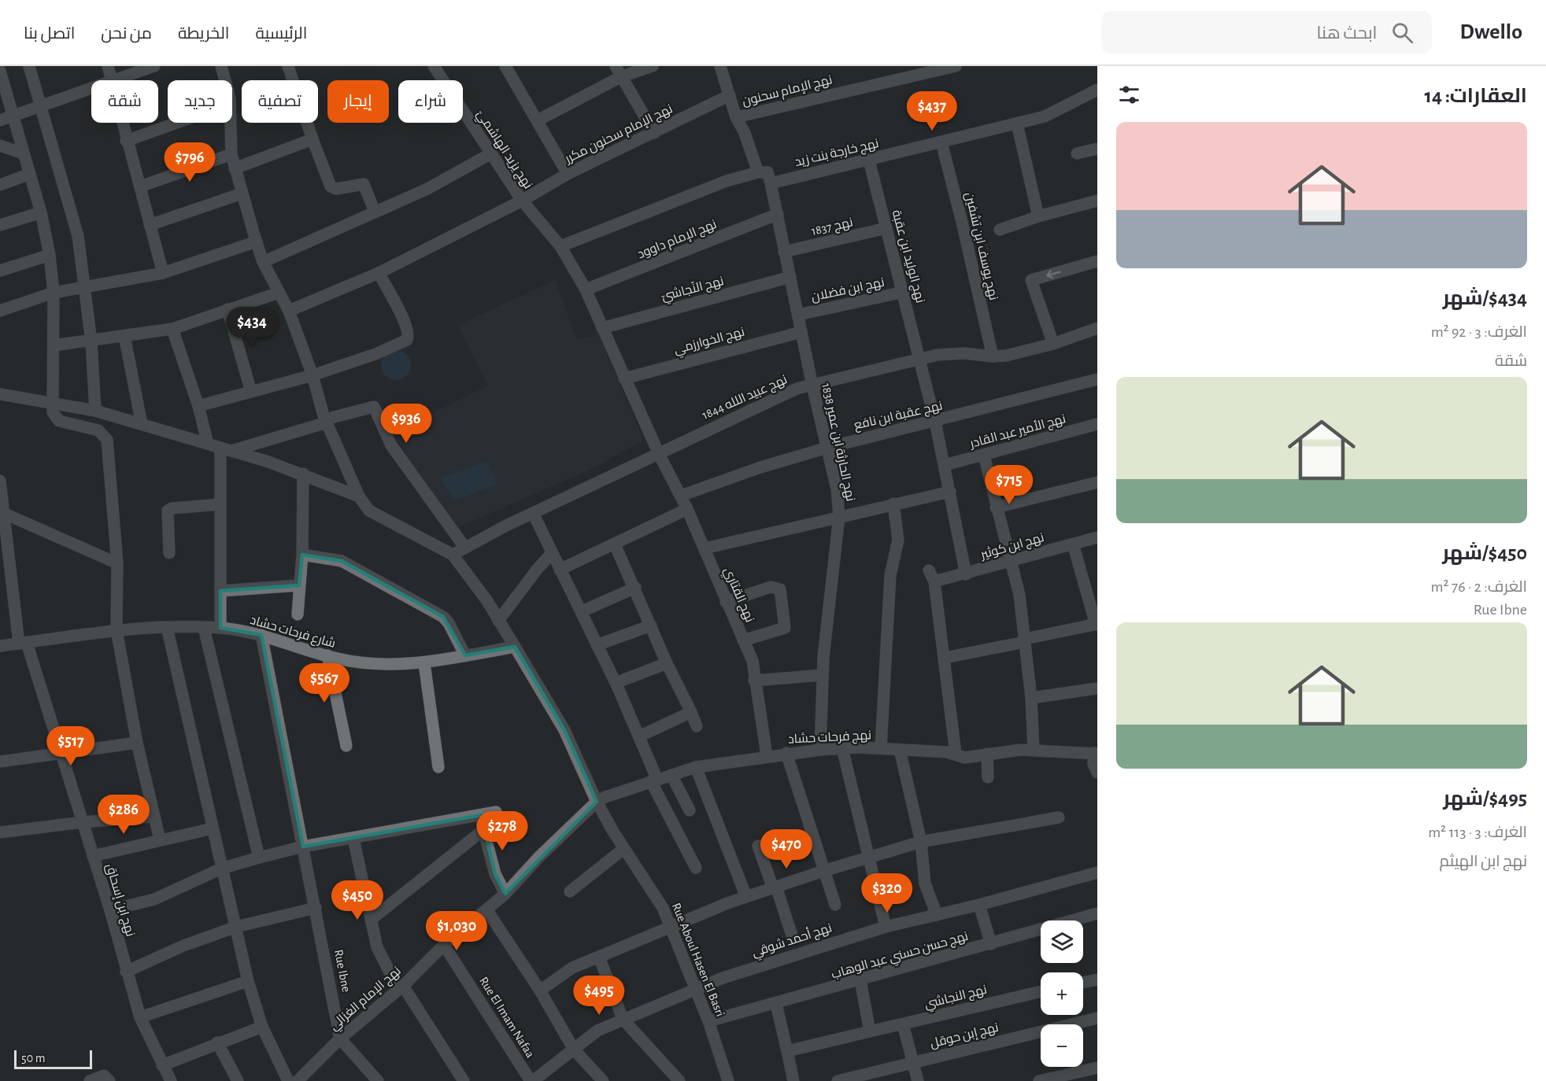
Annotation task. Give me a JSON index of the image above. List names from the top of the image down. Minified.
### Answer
{"streets":{"street":["نهج الإمام سحنون","نهج الإمام سحنون مكرر","نهج يزيد الهاشميّ","نهج خارجة بنت زيد","نهج 1837","نهج الإمام داوود","نهج يوسف ابن تشفين","نهج الوليد ابن عقبة","نهج النّجاشيّ","نهج ابن فضلان","نهج الخوارزمي","نهج عبيد اللله 1844","نهج عقبة ابن نافع","نهج الأمير عبد القادر","نهج الحارثة ابن عمير 1838","نهج ابن كوثير","نهج القتاري","شارع فرحات حشاد","نهج فرحات حشاد","نهج ابن إسحاق","نهج أحمد شوقي","نهج حسن حسني عبد الوهاب","Rue Aboul Hasen El Basri","Rue Ibne","نهج النجاشي","نهج الإمام الغزالي","Rue El Imam Nafaa","نهج إبن حوقل"]},"crossings":[["نهج الإمام سحنون","نهج الحارثة ابن عمير 1838"],["نهج الإمام سحنون مكرر","نهج يزيد الهاشميّ"],["نهج الإمام سحنون مكرر","نهج الحارثة ابن عمير 1838"],["نهج يزيد الهاشميّ","نهج الإمام داوود"],["نهج يزيد الهاشميّ","نهج النّجاشيّ"],["نهج يزيد الهاشميّ","نهج القتاري"],["نهج خارجة بنت زيد","نهج يوسف ابن تشفين"],["نهج خارجة بنت زيد","نهج الوليد ابن عقبة"],["نهج خارجة بنت زيد","نهج الحارثة ابن عمير 1838"],["نهج 1837","نهج الوليد ابن عقبة"],["نهج 1837","نهج الحارثة ابن عمير 1838"],["نهج الإمام داوود","نهج الحارثة ابن عمير 1838"],["نهج يوسف ابن تشفين","نهج عبيد اللله 1844"],["نهج الوليد ابن عقبة","نهج ابن فضلان"],["نهج الوليد ابن عقبة","نهج عبيد اللله 1844"],["نهج الوليد ابن عقبة","نهج عقبة ابن نافع"],["نهج الوليد ابن عقبة","نهج الأمير عبد القادر"],["نهج الوليد ابن عقبة","نهج ابن كوثير"],["نهج النّجاشيّ","نهج الحارثة ابن عمير 1838"],["نهج النّجاشيّ","نهج القتاري"],["نهج ابن فضلان","نهج الحارثة ابن عمير 1838"],["نهج الخوارزمي","نهج الحارثة ابن عمير 1838"],["نهج الخوارزمي","نهج القتاري"],["نهج عبيد اللله 1844","نهج الحارثة ابن عمير 1838"],["نهج عبيد اللله 1844","نهج القتاري"],["نهج عقبة ابن نافع","نهج الحارثة ابن عمير 1838"],["نهج عقبة ابن نافع","نهج القتاري"],["نهج الحارثة ابن عمير 1838","نهج فرحات حشاد"],["نهج القتاري","نهج فرحات حشاد"],["شارع فرحات حشاد","نهج ابن إسحاق"],["شارع فرحات حشاد","Rue Ibne"],["نهج فرحات حشاد","Rue Aboul Hasen El Basri"],["نهج فرحات حشاد","نهج الإمام الغزالي"],["نهج أحمد شوقي","Rue Aboul Hasen El Basri"],["نهج أحمد شوقي","Rue El Imam Nafaa"],["نهج حسن حسني عبد الوهاب","Rue Aboul Hasen El Basri"],["Rue Aboul Hasen El Basri","نهج الإمام الغزالي"],["Rue Ibne","نهج الإمام الغزالي"],["نهج الإمام الغزالي","Rue El Imam Nafaa"]],"scale_bar":"50 m","page":{"header":"Dwello","search":"ابحث هنا","nav":["الرئيسية","الخريطة","من نحن","اتصل بنا"],"heading":"العقارات: 14","chip":["شراء","إيجار","تصفية","جديد","شقة"],"price":["$437","$796","$434","$936","$715","$567","$517","$286","$278","$470","$320","$450","$1,030","$495"],"list":[{"name":"$434/شهر","note":"الغرف: 3 · 92 m² · شقة"},{"name":"$450/شهر","note":"الغرف: 2 · 76 m² · Rue Ibne"},{"name":"$495/شهر","note":"الغرف: 3 · 113 m² · نهج ابن الهيثم"}],"map_buttons":["+","−"],"scale":"50 m"}}
